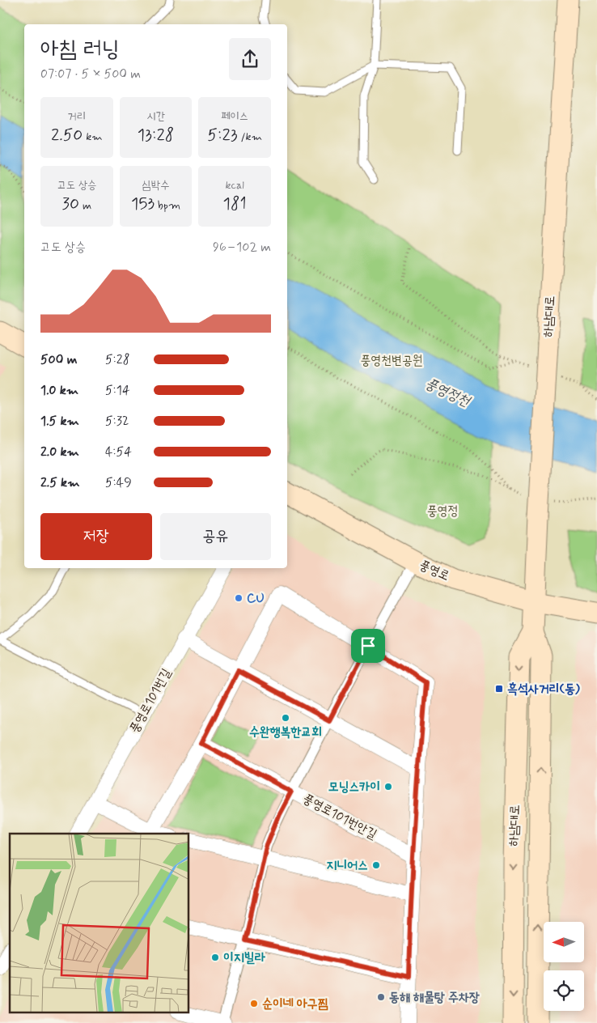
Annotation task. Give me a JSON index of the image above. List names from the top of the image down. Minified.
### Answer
{"streets":{"main road":["하남대로","풍영로"],"street":["풍영로101번길","풍영로101번안길"]},"crossings":[["하남대로","풍영로"]],"water":["풍영정천"],"parks":["풍영천변공원","풍영정"],"places":{"other":["CU","수완행복한교회","모닝스카이","지니어스","이지빌라","동해 해물탕 주차장","순이네 아구찜"],"transit":["흑석사거리(동)"]},"north":"left","page":{"heading":["아침 러닝","07:07 · 5 × 500 m"],"stats":[["거리","2.50 km"],["시간","13:28"],["페이스","5:23 /km"],["고도 상승","30 m"],["심박수","153 bpm"],["kcal","181"]],"chart":["고도 상승","96–102 m"],"list":[{"name":"500 m","note":"5:28"},{"name":"1.0 km","note":"5:14"},{"name":"1.5 km","note":"5:32"},{"name":"2.0 km","note":"4:54"},{"name":"2.5 km","note":"5:49"}],"buttons":["저장","공유"]}}
